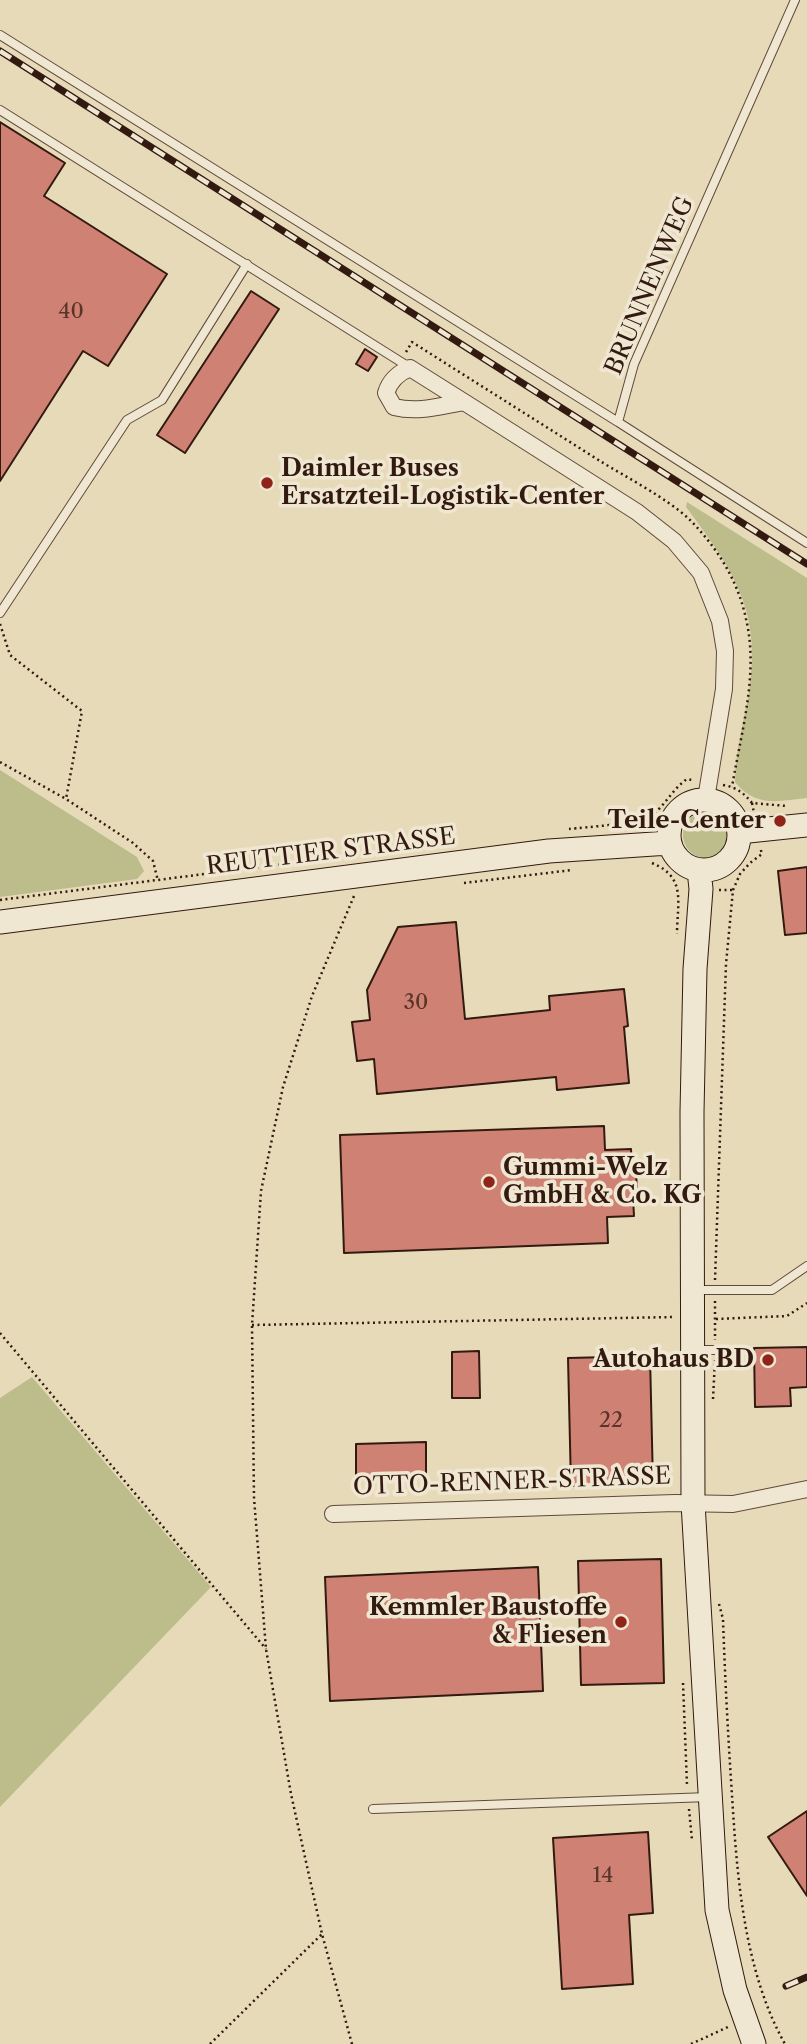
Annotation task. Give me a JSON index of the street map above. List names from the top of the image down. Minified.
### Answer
{"streets":{"street":["REUTTIER STRASSE","OTTO-RENNER-STRASSE"],"lane":["BRUNNENWEG"]},"crossings":[["REUTTIER STRASSE","OTTO-RENNER-STRASSE"]],"places":["Daimler Buses Ersatzteil-Logistik-Center","Teile-Center","Gummi-Welz GmbH & Co. KG","Autohaus BD","Kemmler Baustoffe & Fliesen"],"house_numbers":["40","30","22","14"]}
